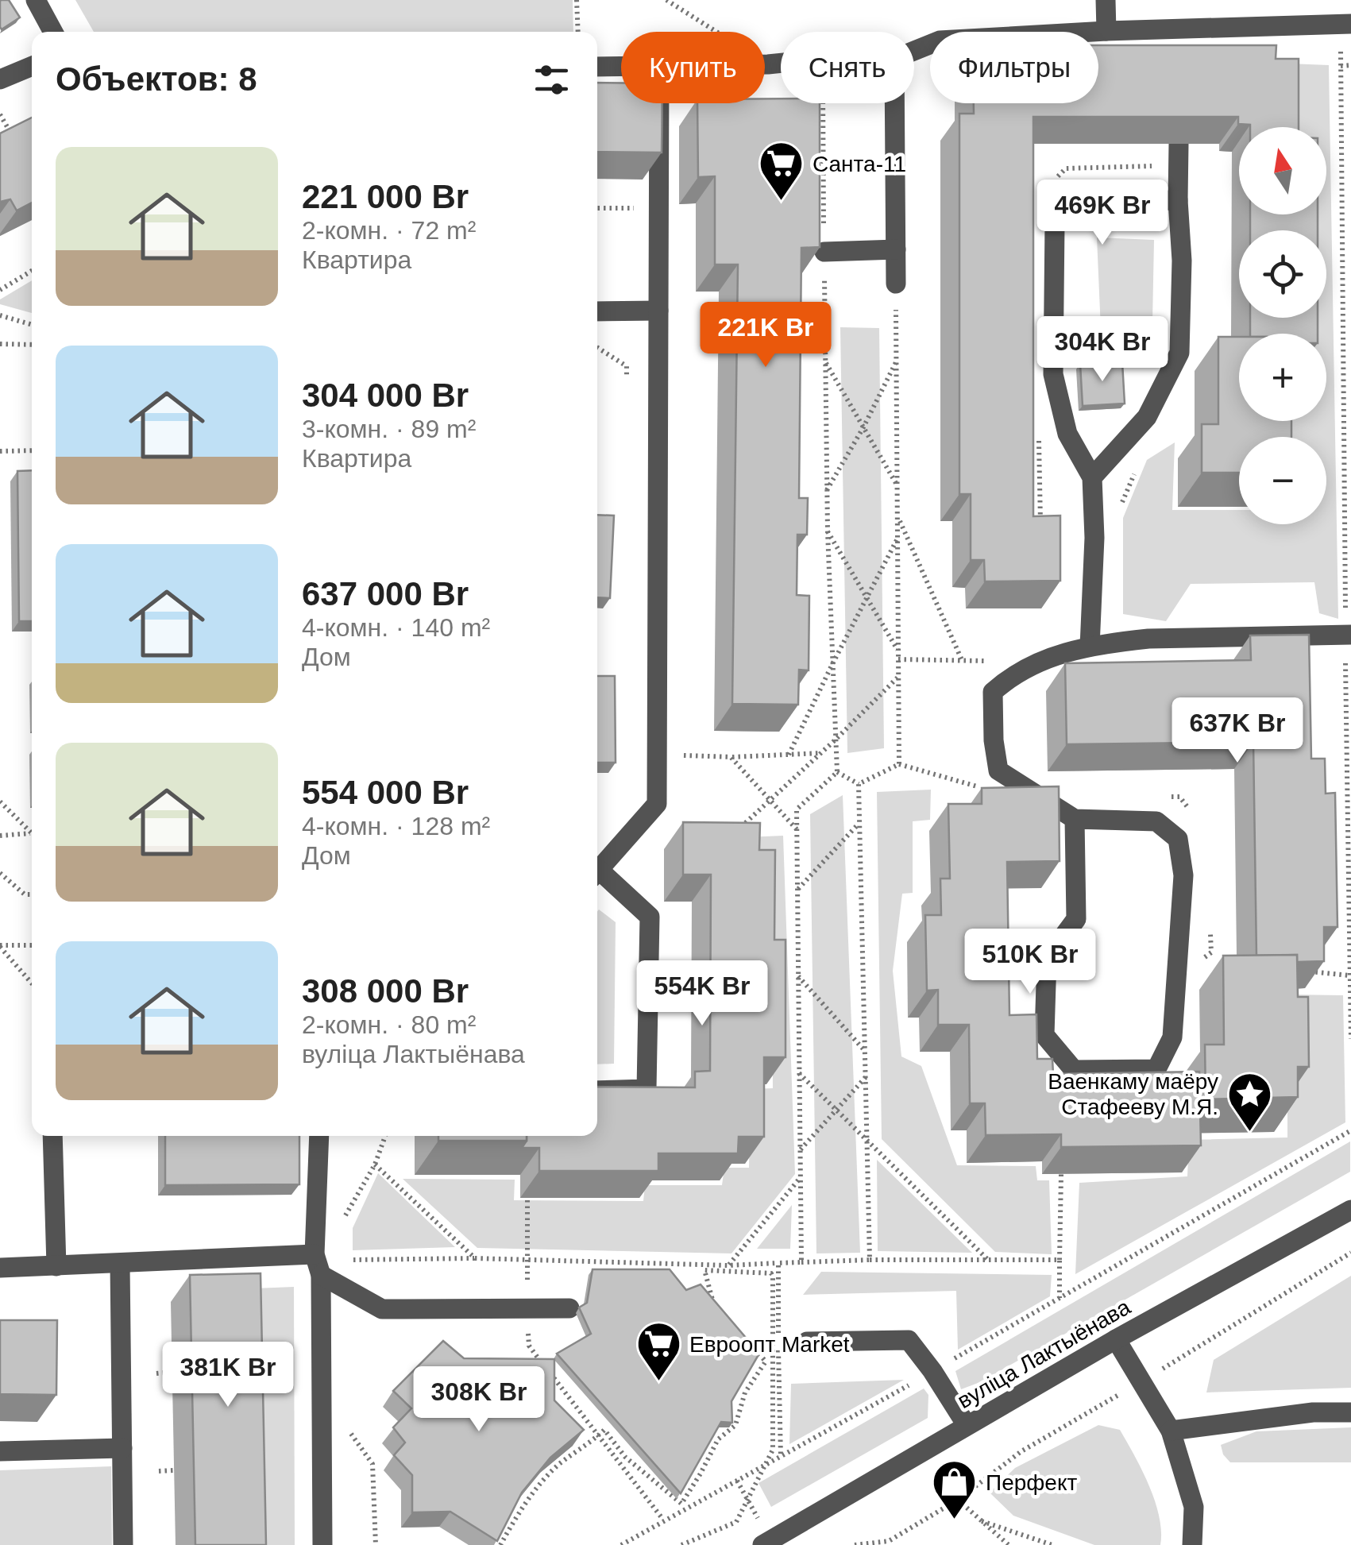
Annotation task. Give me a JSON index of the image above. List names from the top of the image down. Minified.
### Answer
{"streets":{"street":["вуліца Лактыёнава"]},"places":{"supermarket":["Санта-11","Евроопт Market"],"place":["Ваенкаму маёру Стафееву М.Я."],"shop":["Перфект"]},"north":"top","page":{"chip":["Купить","Снять","Фильтры"],"heading":"Объектов: 8","map_buttons":["+","−"],"list":[{"name":"221 000 Br","note":"2-комн. · 72 m² · Квартира"},{"name":"304 000 Br","note":"3-комн. · 89 m² · Квартира"},{"name":"637 000 Br","note":"4-комн. · 140 m² · Дом"},{"name":"554 000 Br","note":"4-комн. · 128 m² · Дом"},{"name":"308 000 Br","note":"2-комн. · 80 m² · вуліца Лактыёнава"}],"price":["469K Br","221K Br","304K Br","637K Br","510K Br","554K Br","381K Br","308K Br"]}}
